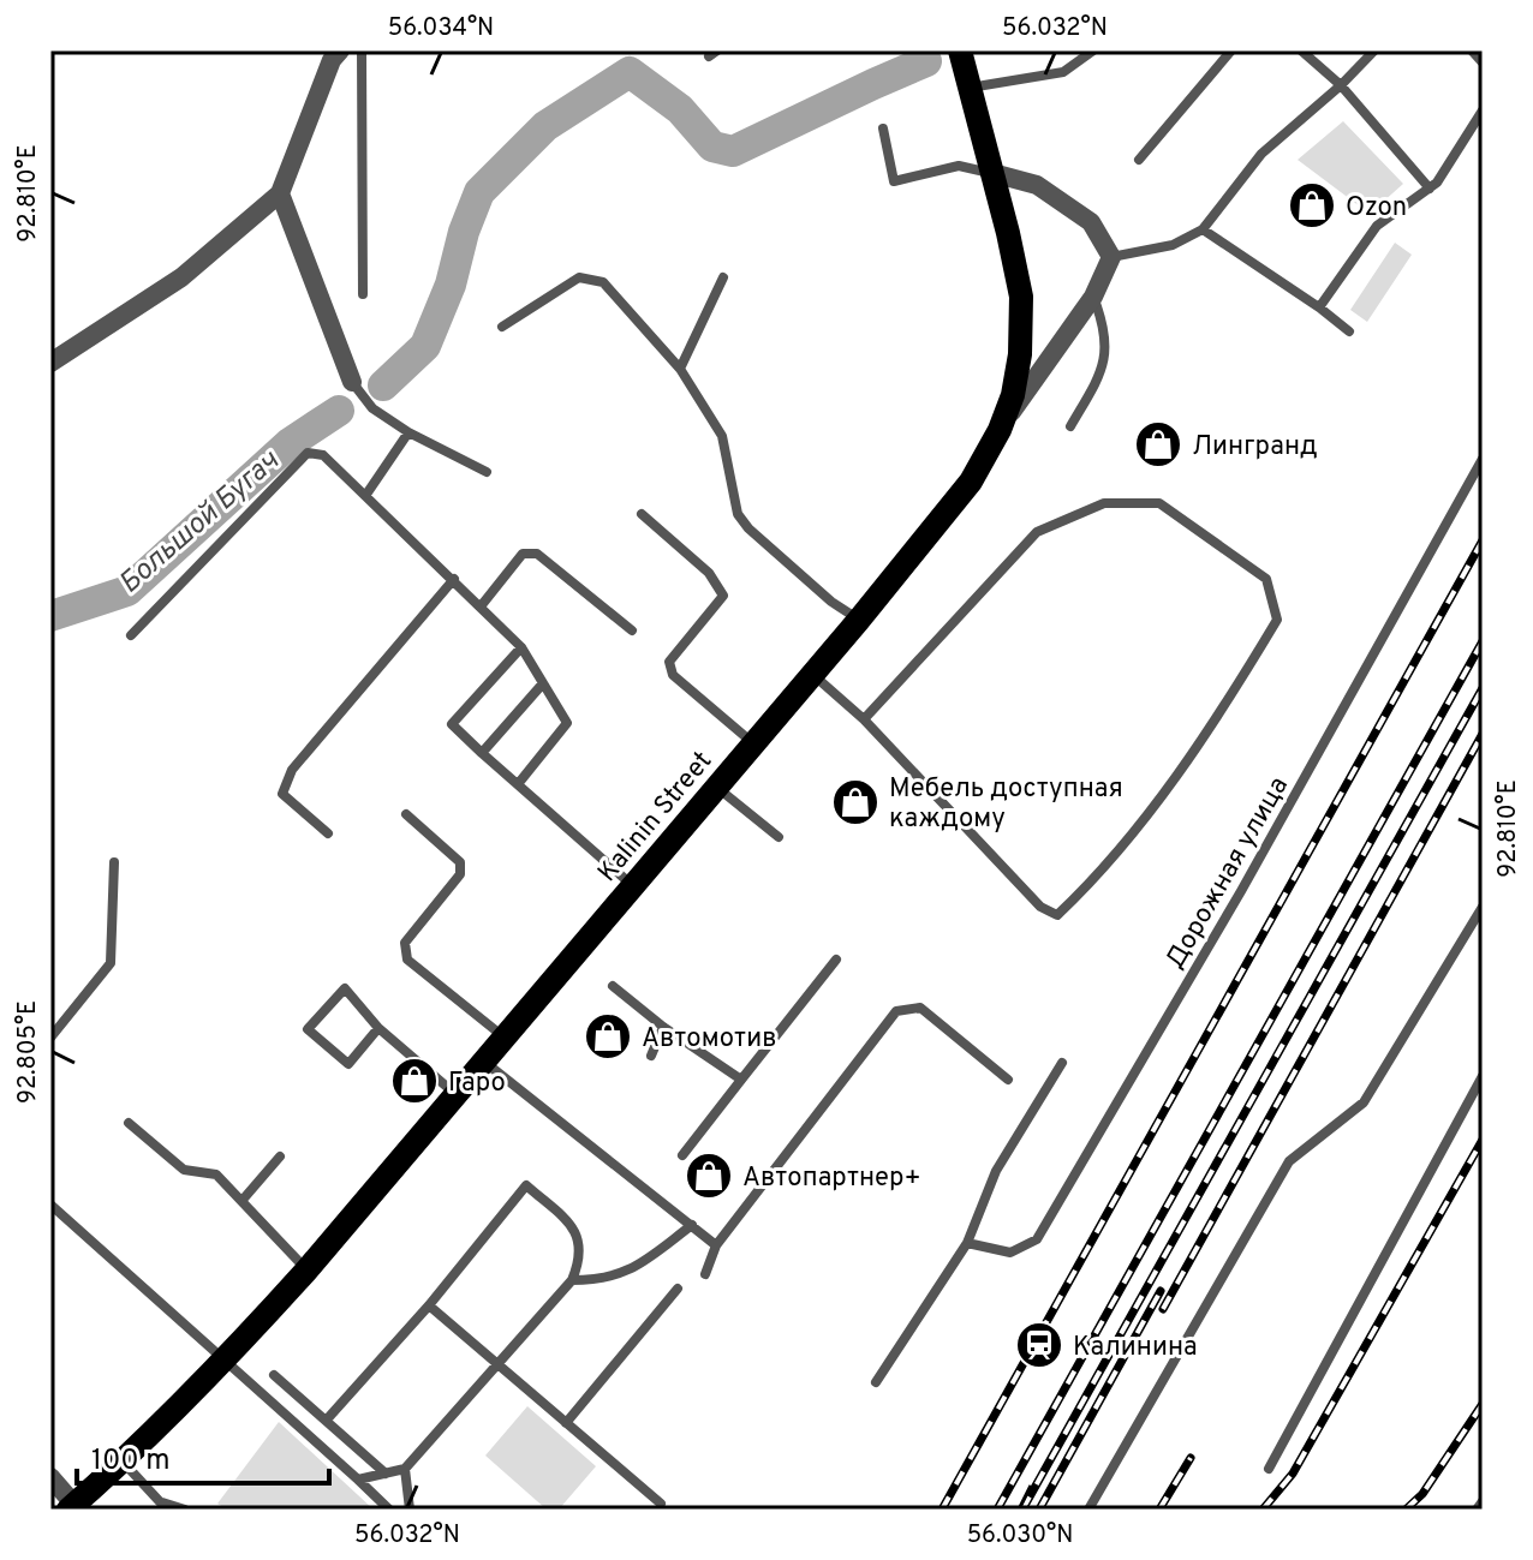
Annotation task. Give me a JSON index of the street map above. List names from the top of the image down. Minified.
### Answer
{"streets":{"main road":["Kalinin Street"],"lane":["Дорожная улица"]},"water":["Большой Бугач"],"places":{"shop":["Ozon","Лингранд","Мебель доступная каждому","Автомотив","Гаро","Автопартнер+"],"station":["Калинина"]},"scale_bar":"100 m","coordinates":["56.034°N","56.032°N","92.810°E","92.805°E","56.030°N"]}
